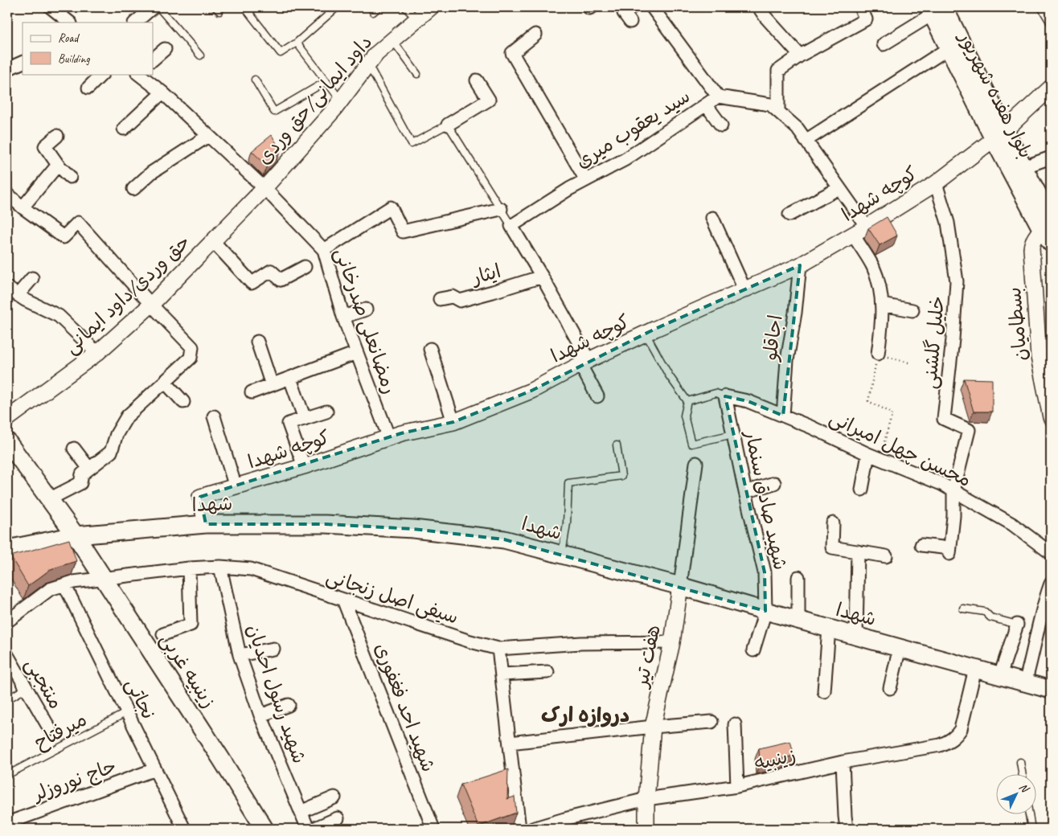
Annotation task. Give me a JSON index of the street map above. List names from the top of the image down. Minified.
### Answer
{"streets":{"main road":["بلوار هفده شهریور","شهدا","زینبیه غربی"],"street":["داود ایمانی/حق وردی","سید یعقوب میری","کوچه شهدا","ایثار","حق وردی/داود ایمانی","رمضانعلی صدرخانی","بسطامیان","اجاقلو","خلیل گلشنی","محسن چهل امیرانی","شهید صادق سنمار","سیفی اصل زنجانی","هفت تیر","منتجبی","شهید رسول احدیان","نجاتی","شهید احد فغفوری","زینبیه","حاج نوروزلر"],"lane":["میرفتاح"]},"crossings":[["بلوار هفده شهریور","کوچه شهدا"],["بلوار هفده شهریور","بسطامیان"],["داود ایمانی/حق وردی","حق وردی/داود ایمانی"],["داود ایمانی/حق وردی","رمضانعلی صدرخانی"],["سید یعقوب میری","کوچه شهدا"],["کوچه شهدا","رمضانعلی صدرخانی"],["کوچه شهدا","اجاقلو"],["کوچه شهدا","خلیل گلشنی"],["کوچه شهدا","شهدا"],["حق وردی/داود ایمانی","رمضانعلی صدرخانی"],["اجاقلو","محسن چهل امیرانی"],["خلیل گلشنی","محسن چهل امیرانی"],["محسن چهل امیرانی","شهید صادق سنمار"],["شهید صادق سنمار","شهدا"],["شهدا","هفت تیر"],["شهدا","زینبیه غربی"],["شهدا","زینبیه"],["سیفی اصل زنجانی","هفت تیر"],["سیفی اصل زنجانی","زینبیه غربی"],["سیفی اصل زنجانی","شهید رسول احدیان"],["سیفی اصل زنجانی","نجاتی"],["سیفی اصل زنجانی","شهید احد فغفوری"],["هفت تیر","زینبیه"],["نجاتی","میرفتاح"],["نجاتی","حاج نوروزلر"]],"districts":["دروازه ارک"],"legend":["Road","Building"],"north":"top right"}
